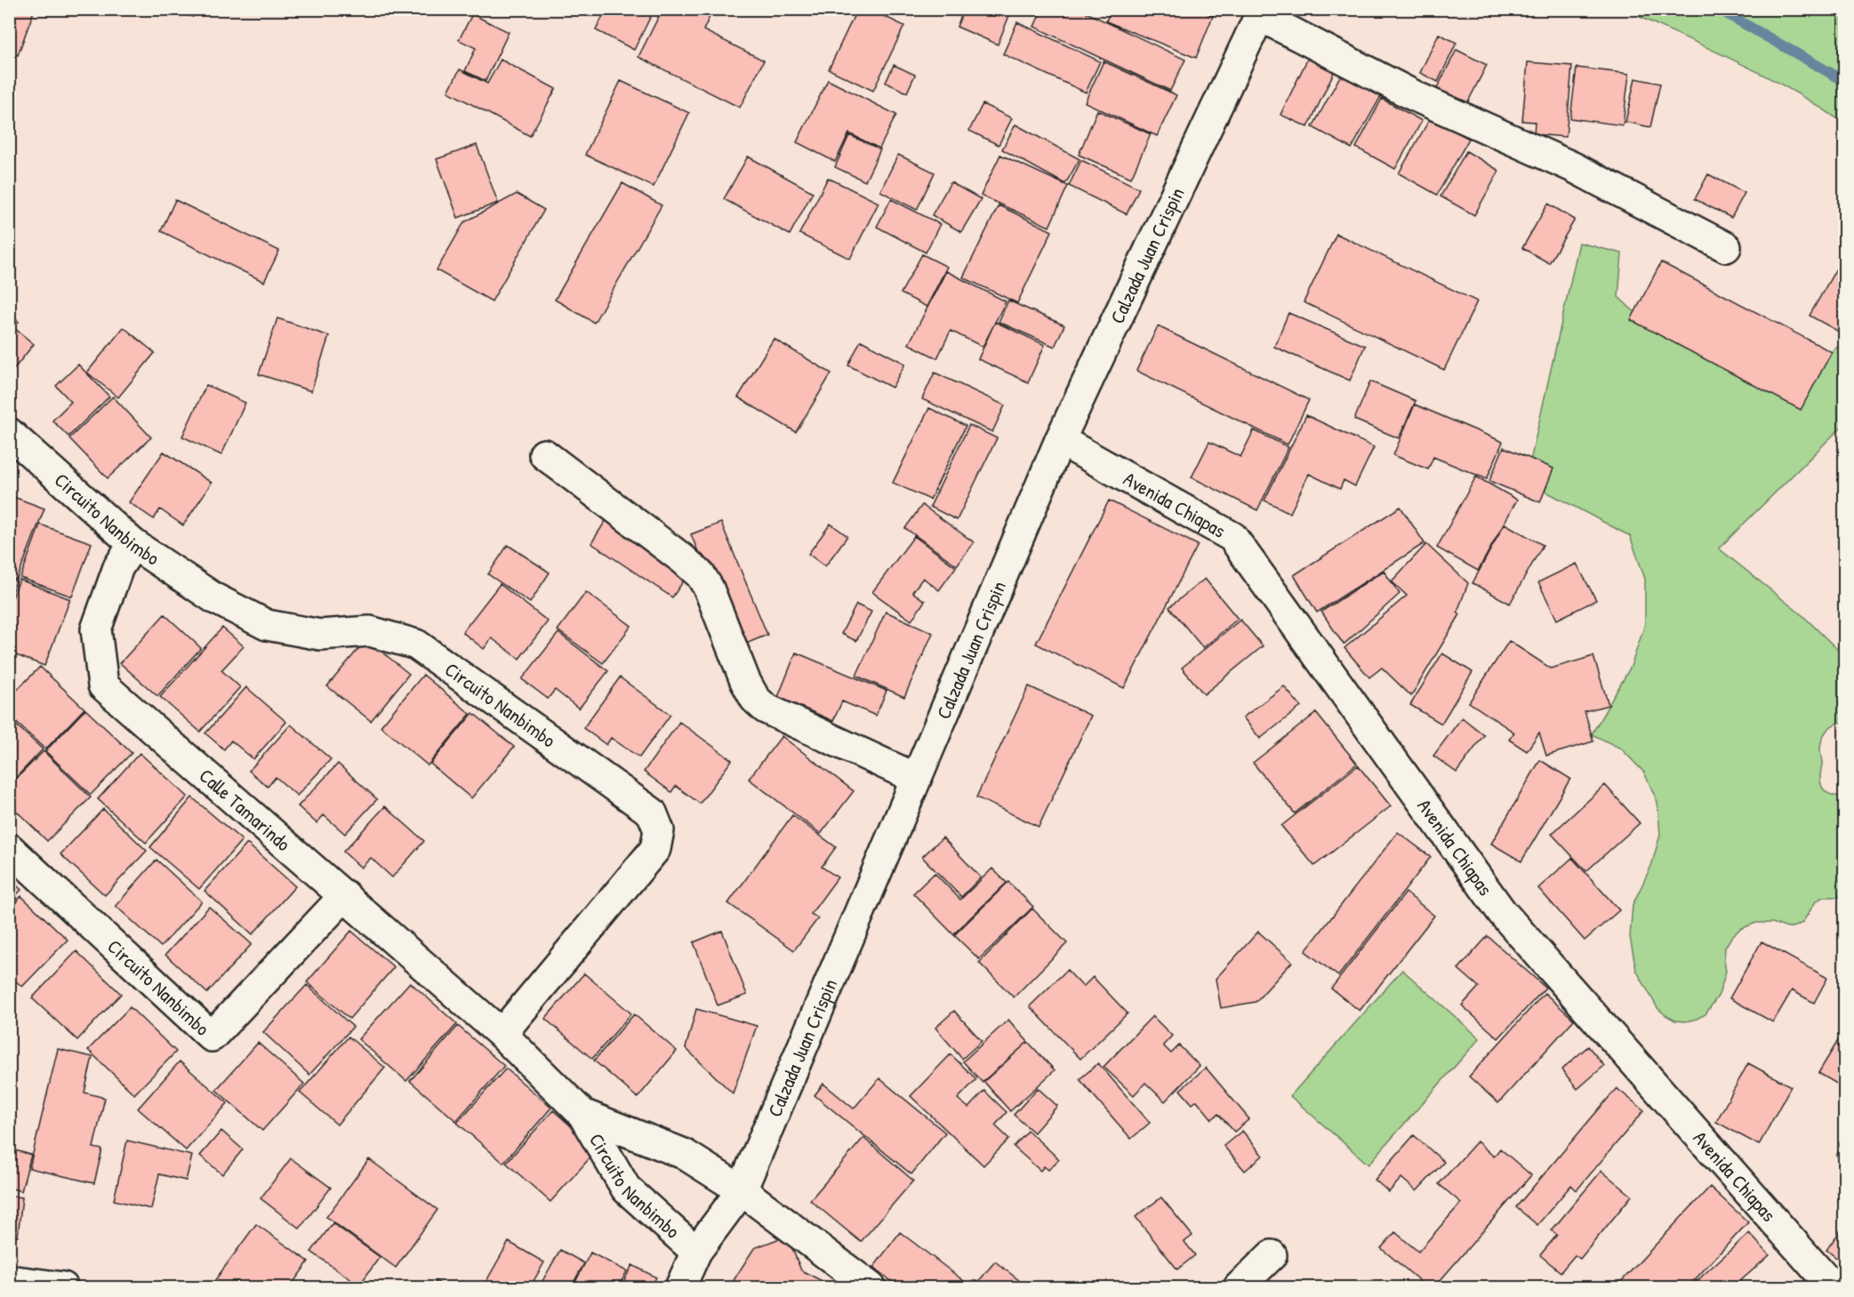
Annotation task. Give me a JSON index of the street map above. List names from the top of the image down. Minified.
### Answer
{"streets":{"street":["Calzada Juan Crispin","Avenida Chiapas","Circuito Nanbimbo","Calle Tamarindo"]},"crossings":[["Calzada Juan Crispin","Avenida Chiapas"],["Calzada Juan Crispin","Circuito Nanbimbo"],["Circuito Nanbimbo","Calle Tamarindo"]]}
